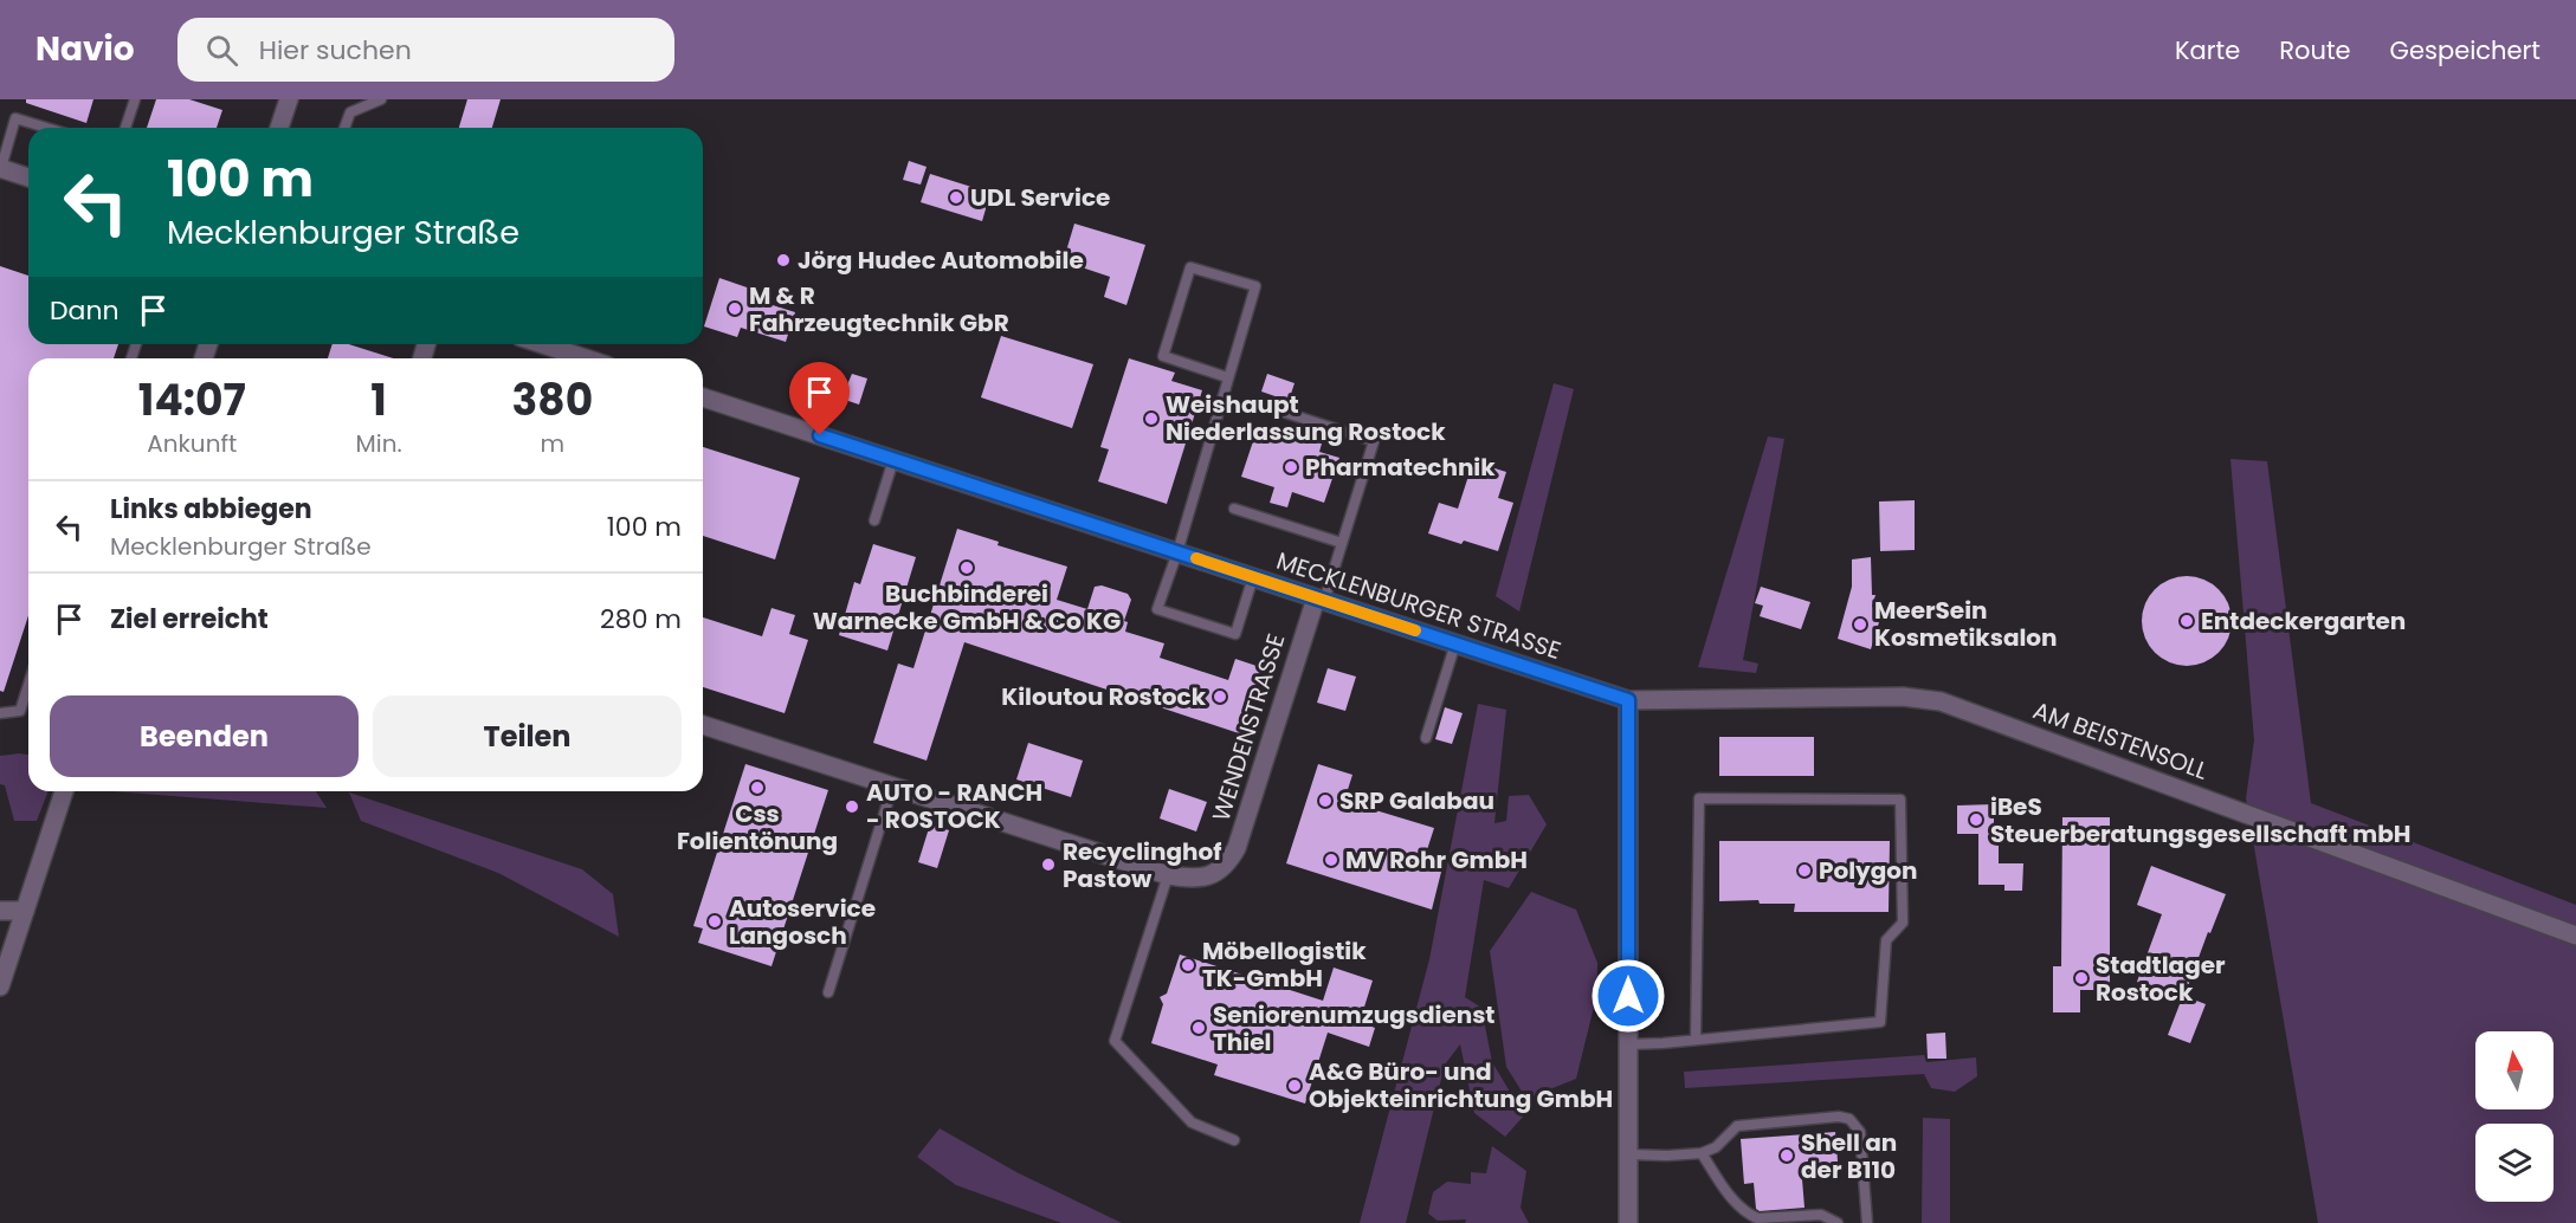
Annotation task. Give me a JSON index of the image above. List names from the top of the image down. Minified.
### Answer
{"streets":{"street":["MECKLENBURGER STRASSE","WENDENSTRASSE","AM BEISTENSOLL"]},"crossings":[["MECKLENBURGER STRASSE","WENDENSTRASSE"],["MECKLENBURGER STRASSE","AM BEISTENSOLL"]],"places":["UDL Service","Jörg Hudec Automobile","M & R Fahrzeugtechnik GbR","Weishaupt Niederlassung Rostock","Pharmatechnik","Buchbinderei Warnecke GmbH & Co KG","Entdeckergarten","MeerSein Kosmetiksalon","Kiloutou Rostock","Css Folientönung","SRP Galabau","AUTO - RANCH - ROSTOCK","iBeS Steuerberatungsgesellschaft mbH","MV Rohr GmbH","Recyclinghof Pastow","Polygon","Autoservice Langosch","Möbellogistik TK-GmbH","Stadtlager Rostock","Seniorenumzugsdienst Thiel","A&G Büro- und Objekteinrichtung GmbH","Shell an der B110"],"north":"top","page":{"header":"Navio","search":"Hier suchen","nav":["Karte","Route","Gespeichert"],"turn":["100 m","Mecklenburger Straße"],"then":"Dann","eta":["14:07","Ankunft","1","Min.","380","m"],"list":[{"name":"Links abbiegen","note":"Mecklenburger Straße","value":"100 m"},{"name":"Ziel erreicht","value":"280 m"}],"buttons":["Beenden","Teilen"]}}
